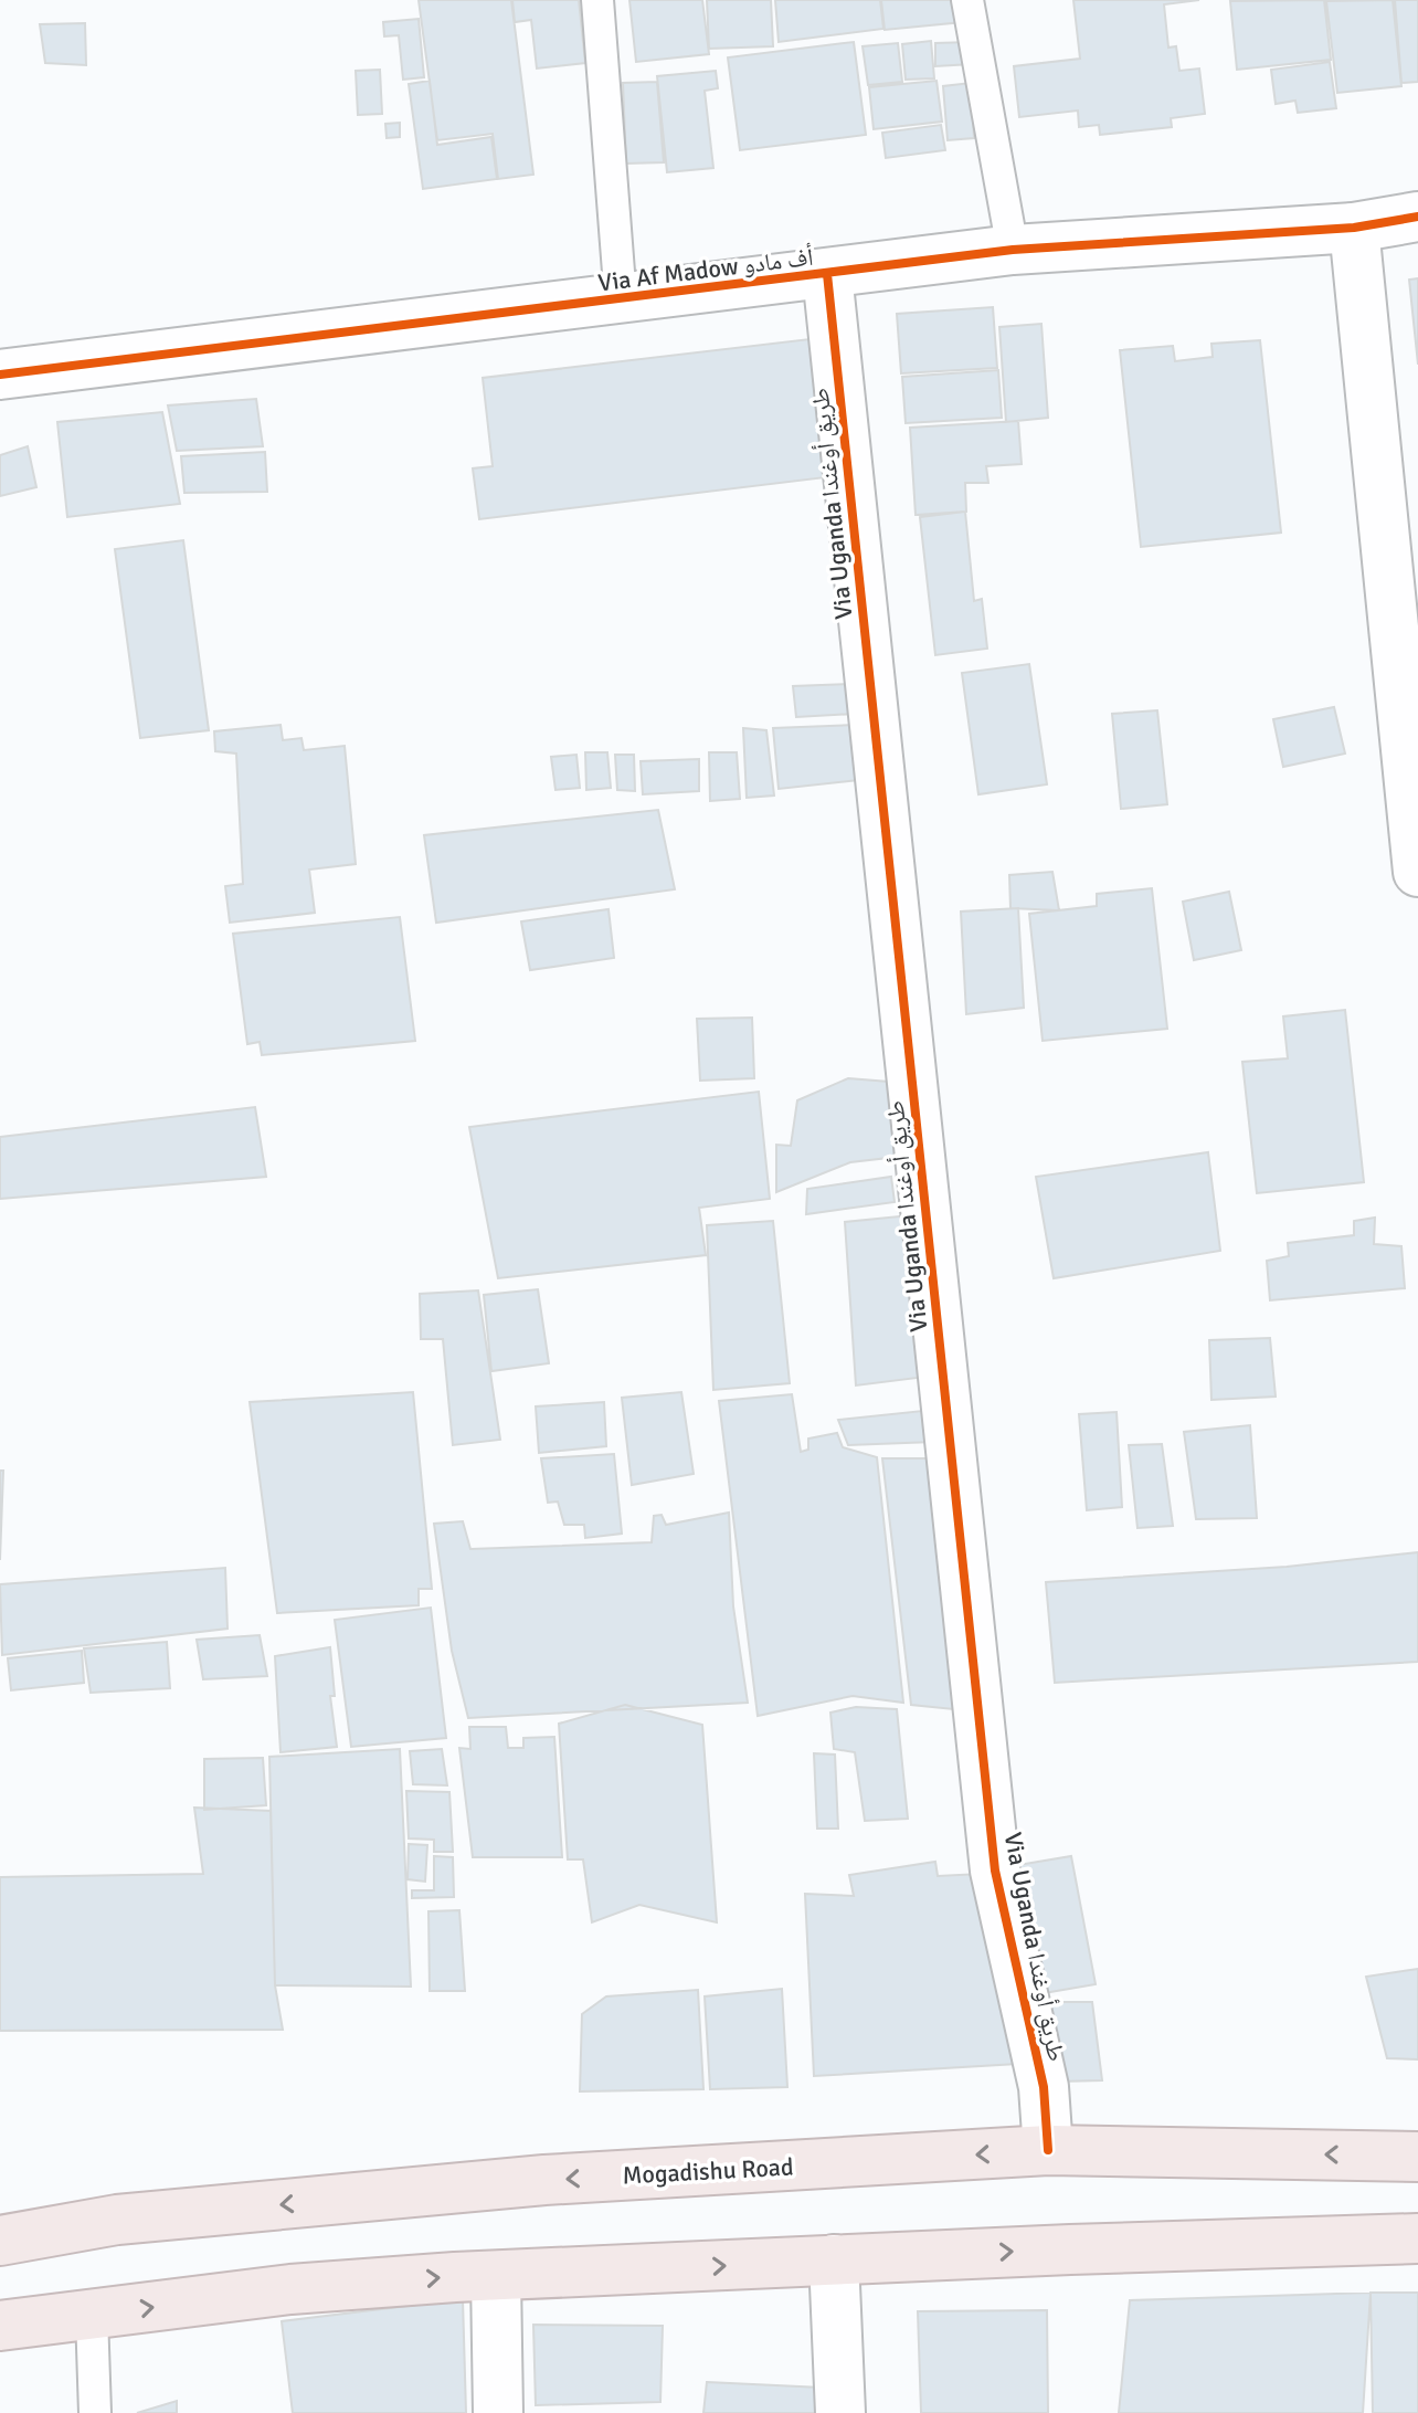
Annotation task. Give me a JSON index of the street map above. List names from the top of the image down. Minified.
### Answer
{"streets":{"highway":["Mogadishu Road"],"street":["Via Af Madow أف مادو","Via Uganda طريق أوغندا"]},"crossings":[["Via Af Madow أف مادو","Via Uganda طريق أوغندا"],["Via Uganda طريق أوغندا","Mogadishu Road"]]}
